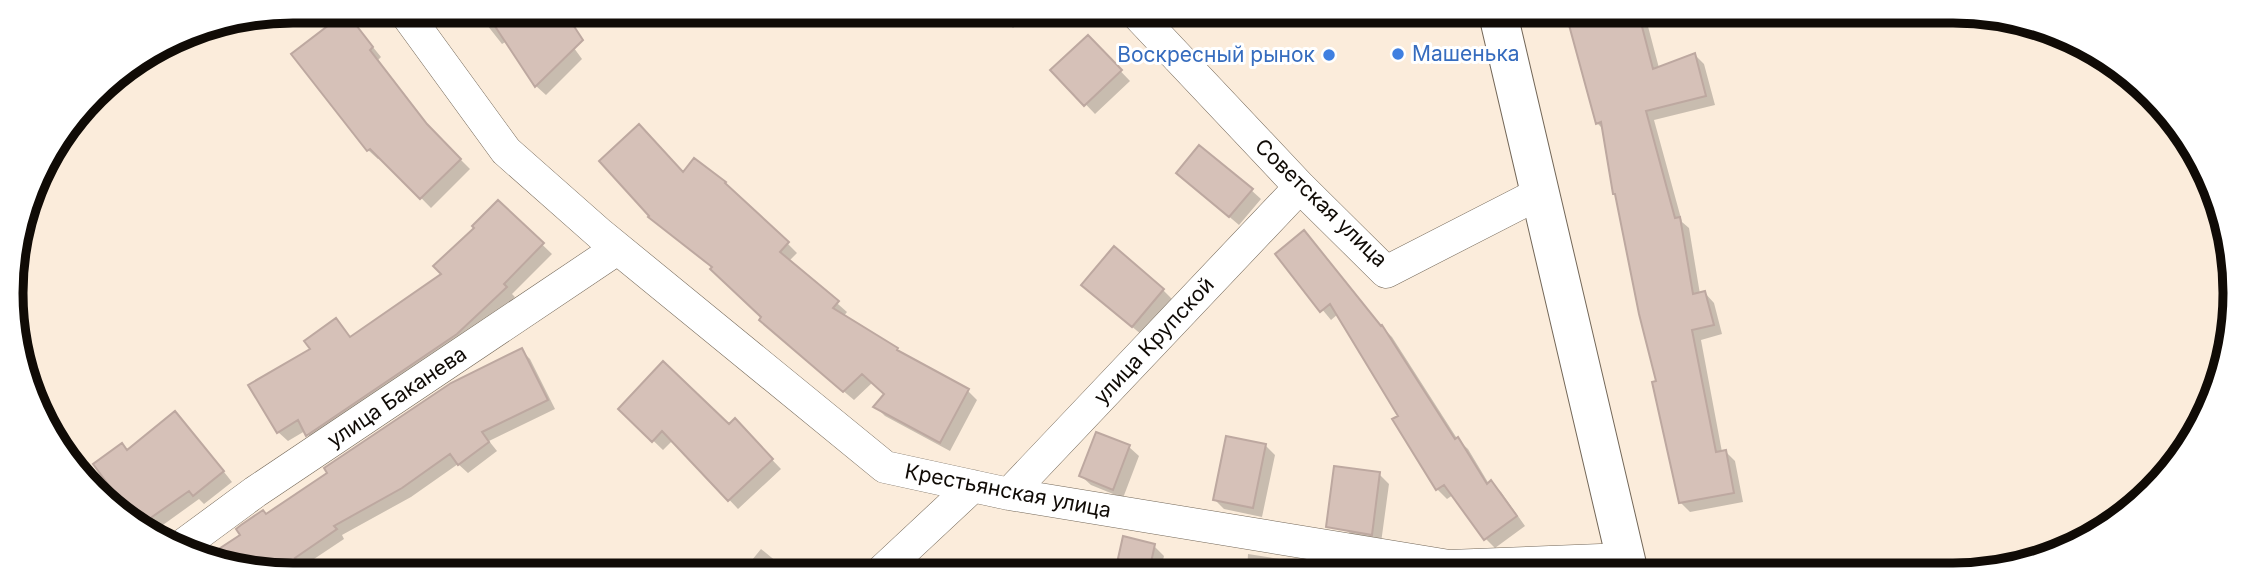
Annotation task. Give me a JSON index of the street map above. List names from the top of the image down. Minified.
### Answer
{"streets":{"street":["Советская улица","улица Крупской","улица Баканева","Крестьянская улица"]},"crossings":[["Советская улица","улица Крупской"],["улица Крупской","Крестьянская улица"],["улица Баканева","Крестьянская улица"]],"places":["Машенька","Воскресный рынок"]}
